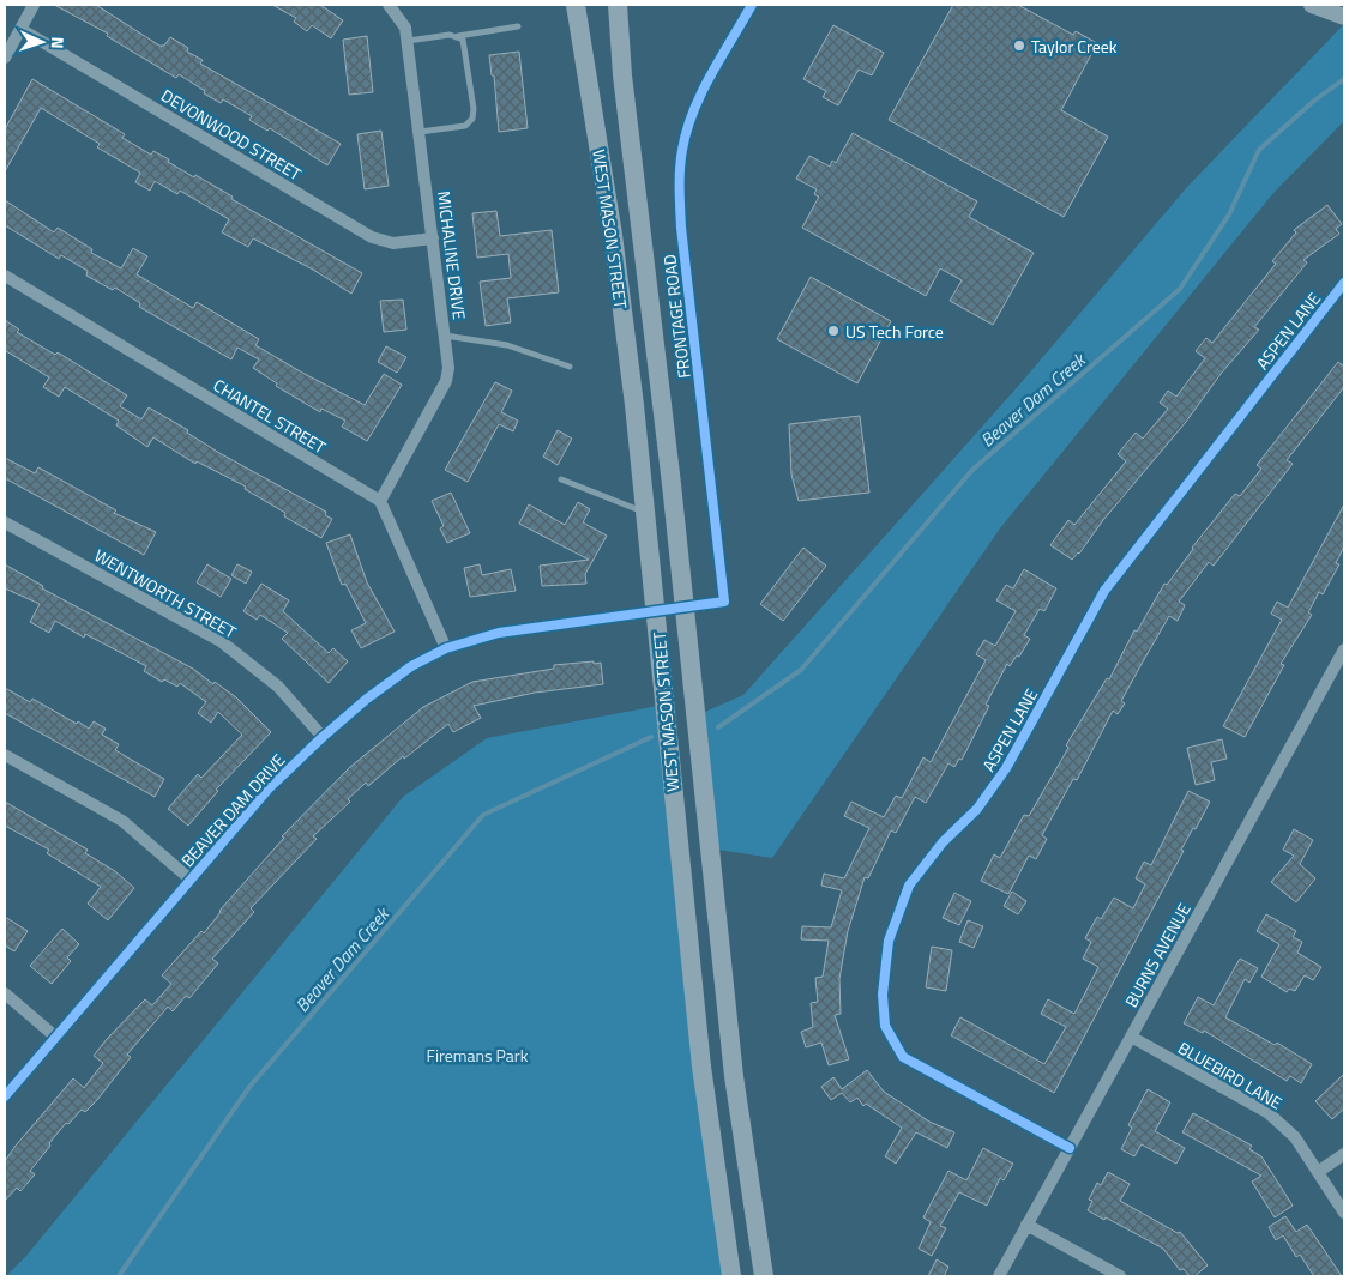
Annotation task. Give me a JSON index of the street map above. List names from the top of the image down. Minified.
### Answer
{"streets":{"main road":["WEST MASON STREET"],"street":["DEVONWOOD STREET","MICHALINE DRIVE","FRONTAGE ROAD","ASPEN LANE","CHANTEL STREET","WENTWORTH STREET","BEAVER DAM DRIVE","BURNS AVENUE","BLUEBIRD LANE"]},"crossings":[["DEVONWOOD STREET","MICHALINE DRIVE"],["WEST MASON STREET","FRONTAGE ROAD"],["WEST MASON STREET","BEAVER DAM DRIVE"],["MICHALINE DRIVE","CHANTEL STREET"],["FRONTAGE ROAD","BEAVER DAM DRIVE"],["ASPEN LANE","BURNS AVENUE"],["WENTWORTH STREET","BEAVER DAM DRIVE"],["BURNS AVENUE","BLUEBIRD LANE"]],"water":["Beaver Dam Creek"],"parks":["Firemans Park"],"places":["Taylor Creek","US Tech Force"],"north":"right"}
